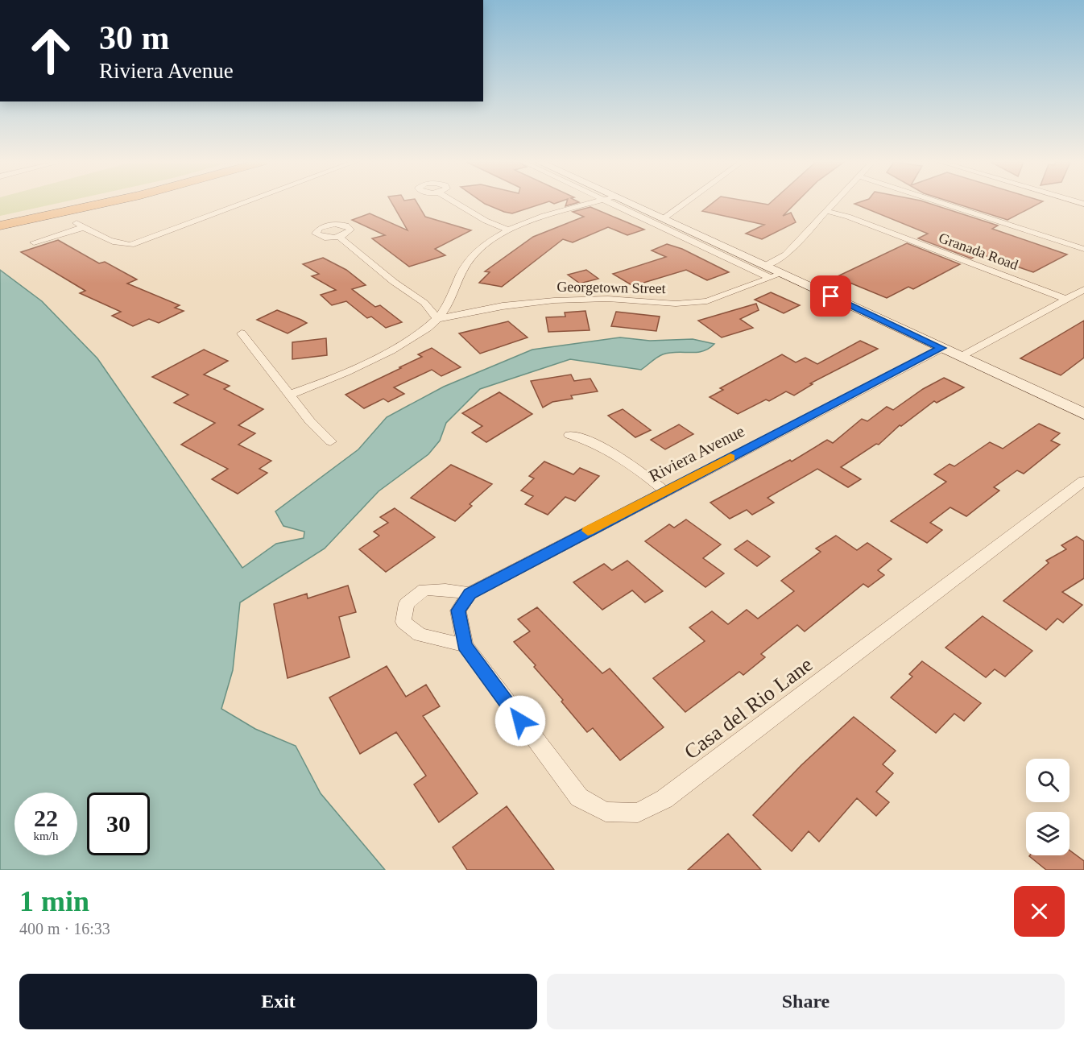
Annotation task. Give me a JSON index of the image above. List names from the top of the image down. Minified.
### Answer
{"streets":{"street":["Granada Road","Georgetown Street","Riviera Avenue","Casa del Rio Lane"]},"page":{"turn":["30 m","Riviera Avenue"],"speed":"22 km/h","limit":"30","heading":["1 min","400 m · 16:33"],"buttons":["Exit","Share"]}}
